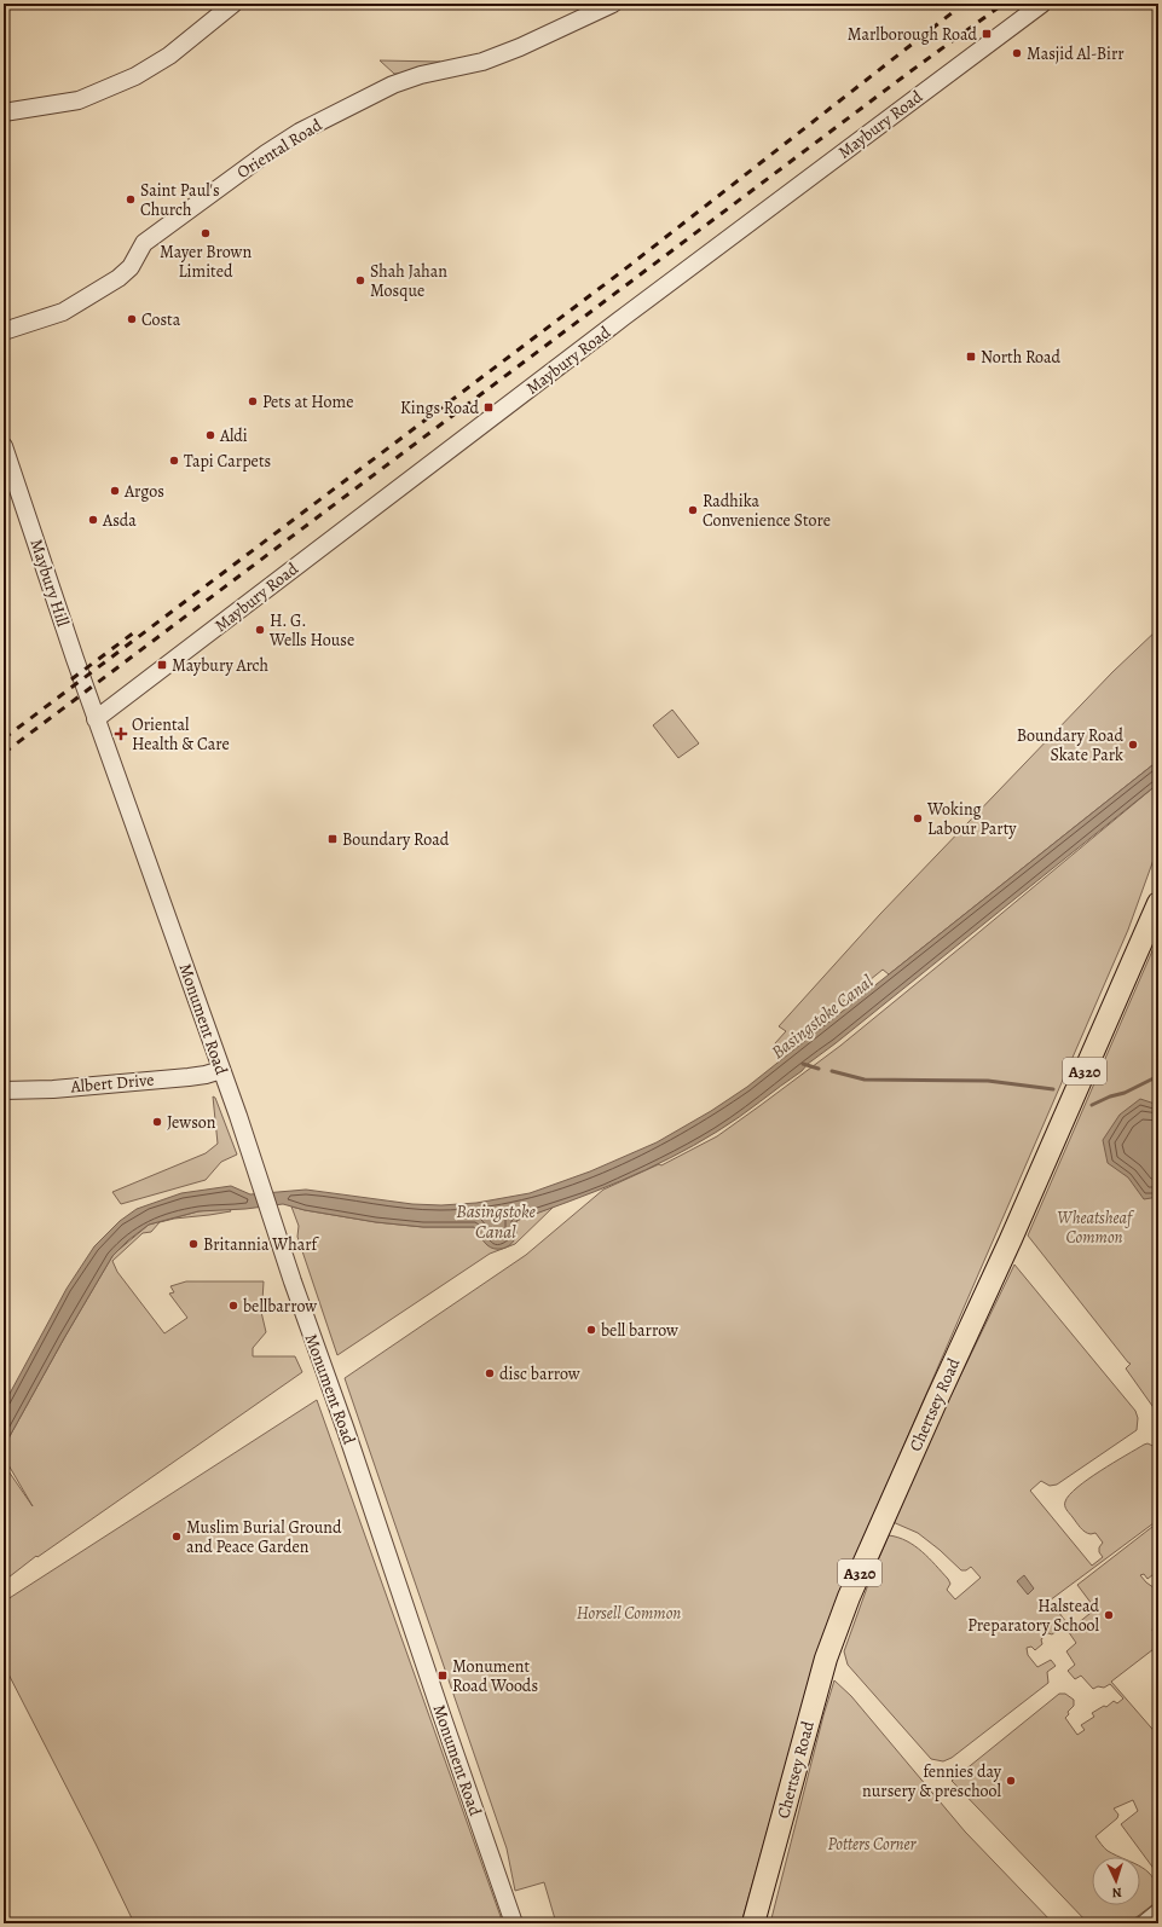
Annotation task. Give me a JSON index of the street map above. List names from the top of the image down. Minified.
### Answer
{"streets":{"main road":["A320","Chertsey Road"],"street":["Maybury Road","Oriental Road","Maybury Hill","Monument Road","Albert Drive"]},"crossings":[["Maybury Road","Maybury Hill"],["Maybury Road","Monument Road"],["Maybury Hill","Monument Road"],["Monument Road","Albert Drive"]],"water":["Basingstoke Canal"],"parks":["Wheatsheaf Common","Horsell Common","Potters Corner"],"places":{"transit":["Marlborough Road","North Road","Kings Road","Maybury Arch","Boundary Road","Monument Road Woods"],"other":["Masjid Al-Birr","Saint Paul's Church","Mayer Brown Limited","Shah Jahan Mosque","Costa","Pets at Home","Aldi","Tapi Carpets","Argos","Radhika Convenience Store","Asda","H. G. Wells House","Boundary Road Skate Park","Woking Labour Party","Jewson","Britannia Wharf","bellbarrow","bell barrow","disc barrow","Muslim Burial Ground and Peace Garden","Halstead Preparatory School","fennies day nursery & preschool"],"health":["Oriental Health & Care"]},"north":"bottom"}
